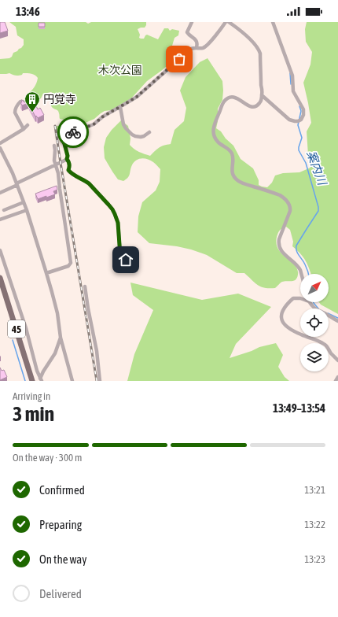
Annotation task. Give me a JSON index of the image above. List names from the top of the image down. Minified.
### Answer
{"streets":{"main road":["45"]},"water":["案内川"],"parks":["木次公園"],"places":{"building":["円覚寺"]},"north":"top right","page":{"status":"13:46","heading":["3 min","Arriving in","13:49–13:54"],"bar":"On the way · 300 m","list":[["Confirmed","13:21"],["Preparing","13:22"],["On the way","13:23"],"Delivered"]}}
